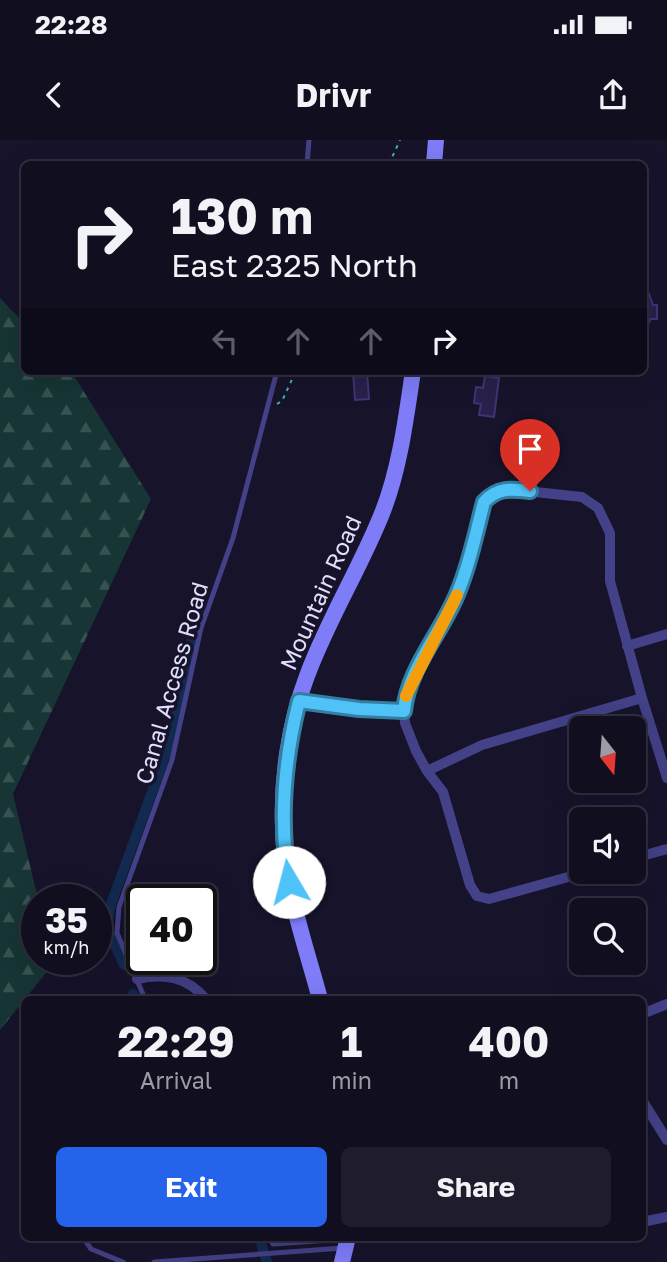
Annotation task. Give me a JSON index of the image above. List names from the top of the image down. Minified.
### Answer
{"streets":{"street":["Mountain Road"],"lane":["Canal Access Road"]},"north":"bottom","page":{"status":"22:28","header":"Drivr","turn":["130 m","East 2325 North"],"speed":"35 km/h","limit":"40","eta":["22:29","Arrival","1","min","400","m"],"buttons":["Exit","Share"]}}
